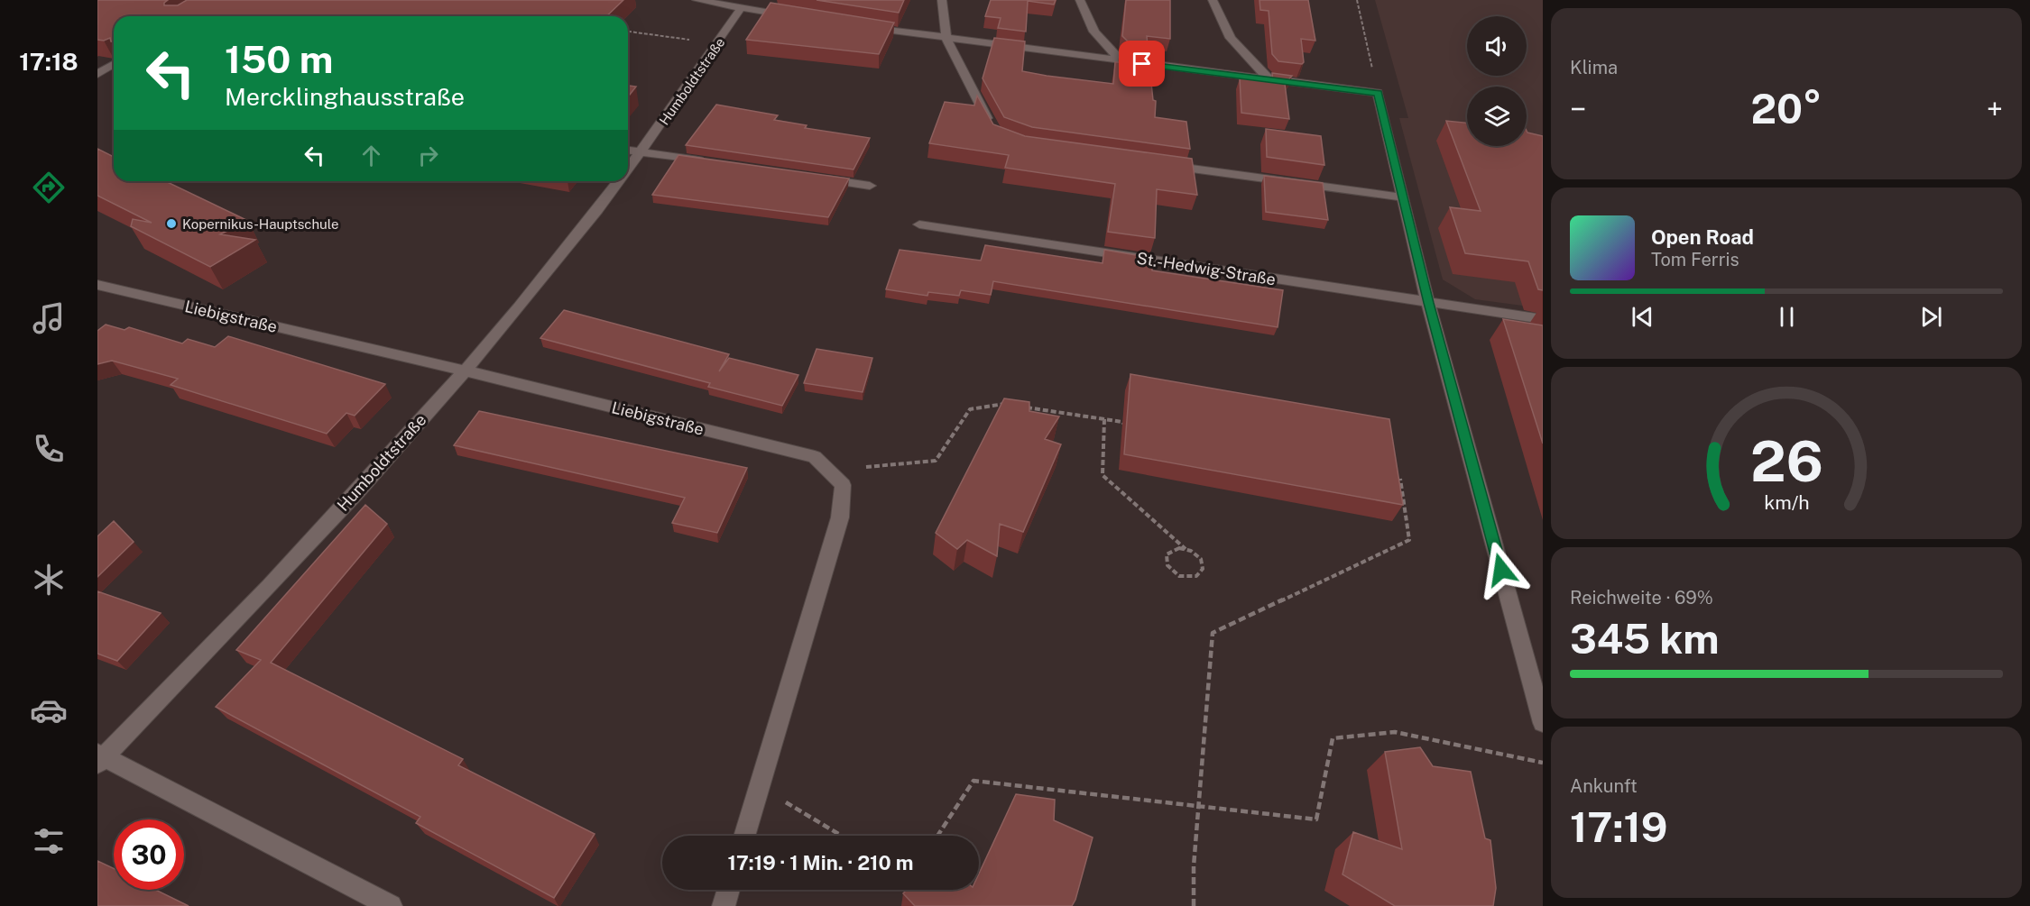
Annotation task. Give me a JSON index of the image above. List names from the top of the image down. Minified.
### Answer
{"streets":{"street":["Humboldtstraße","St.-Hedwig-Straße","Liebigstraße"]},"crossings":[["Humboldtstraße","Liebigstraße"]],"places":["Kopernikus-Hauptschule"],"page":{"tabs":"17:18","tile":["Klima",["Reichweite · 69%","345 km"],["Ankunft","17:19"]],"turn":["150 m","Mercklinghausstraße"],"heat":["−","20°","+"],"song":["Open Road","Tom Ferris"],"limit":"30","trip":"17:19 · 1 Min. · 210 m","gauge":["26","km/h"]}}
